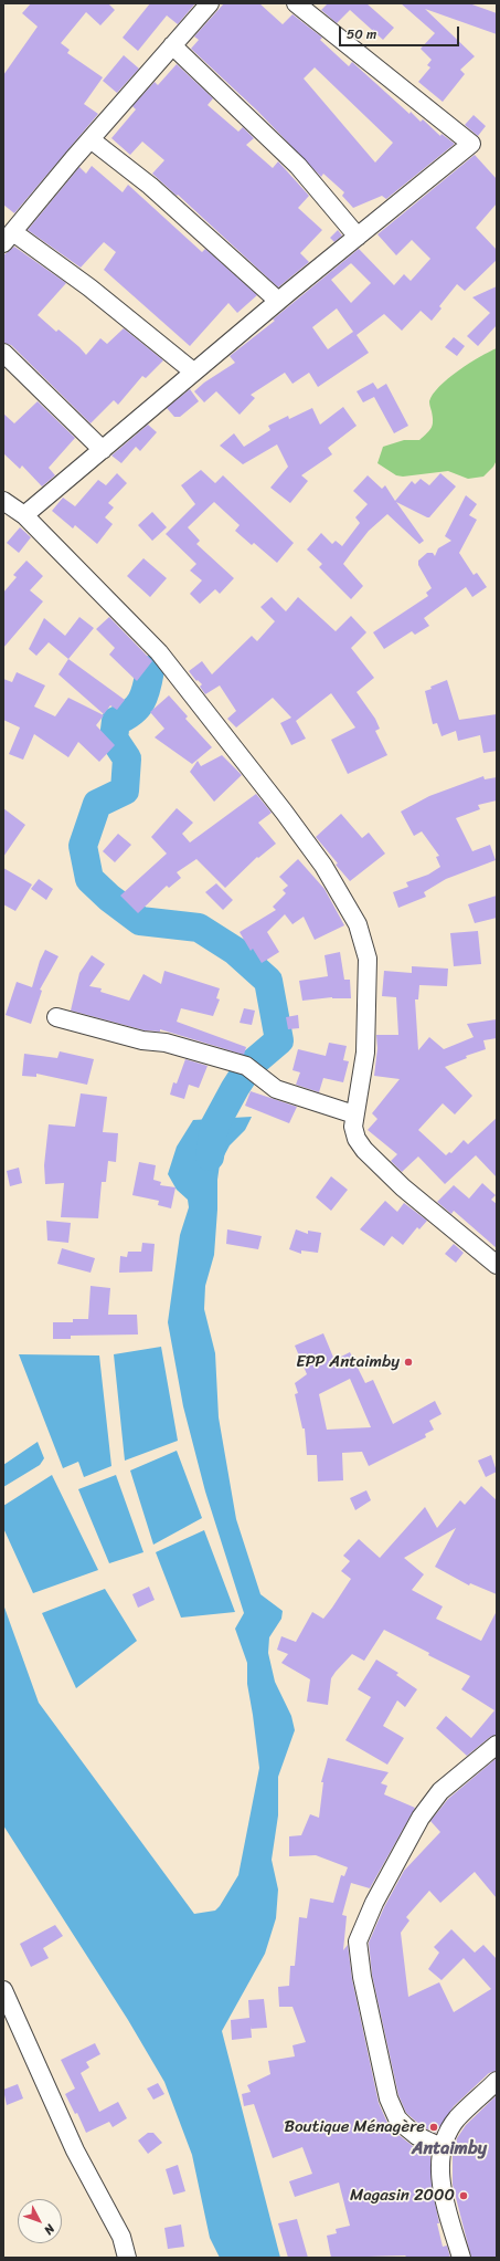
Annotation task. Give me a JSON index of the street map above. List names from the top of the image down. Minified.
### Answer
{"districts":["Antaimby"],"places":["EPP Antaimby","Boutique Ménagère","Magasin 2000"],"scale_bar":"50 m","north":"bottom right"}
